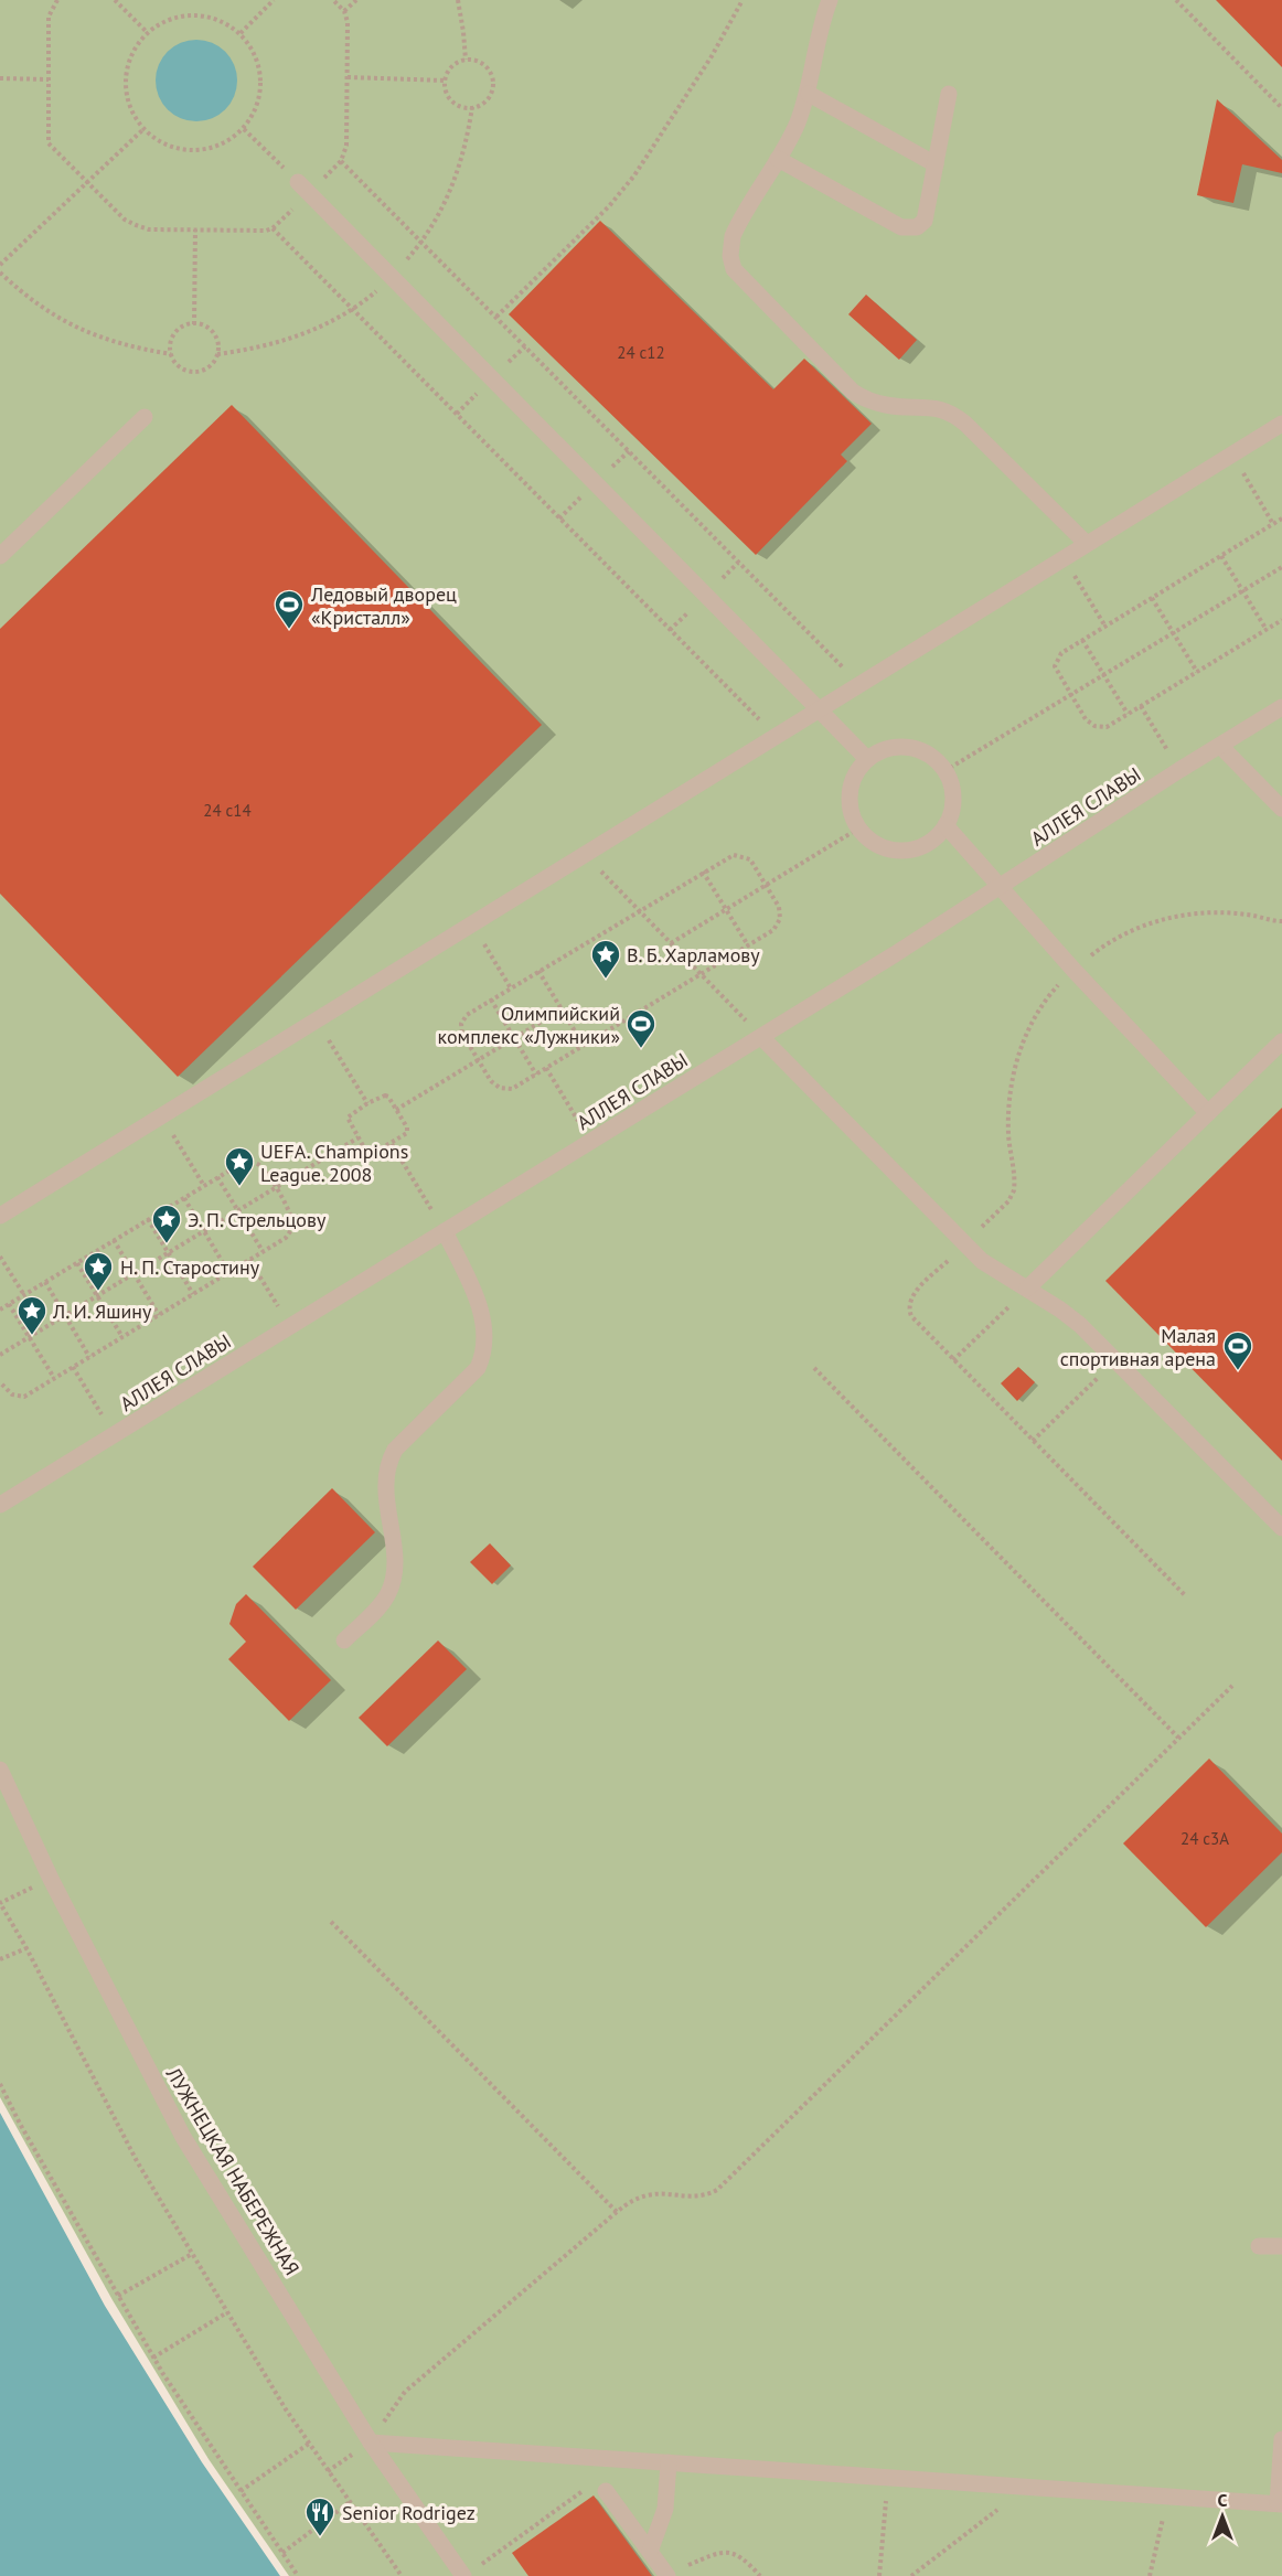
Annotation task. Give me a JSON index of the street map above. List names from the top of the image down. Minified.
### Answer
{"streets":{"street":["АЛЛЕЯ СЛАВЫ","ЛУЖНЕЦКАЯ НАБЕРЕЖНАЯ"]},"places":{"sports":["Ледовый дворец «Кристалл»","Олимпийский комплекс «Лужники»","Малая спортивная арена"],"place":["В. Б. Харламову","UEFA. Champions League. 2008","Э. П. Стрельцову","Н. П. Старостину","Л. И. Яшину"],"restaurant":["Senior Rodrigez"]},"house_numbers":["24 с12","24 с14","24 с3А"],"north":"top"}
